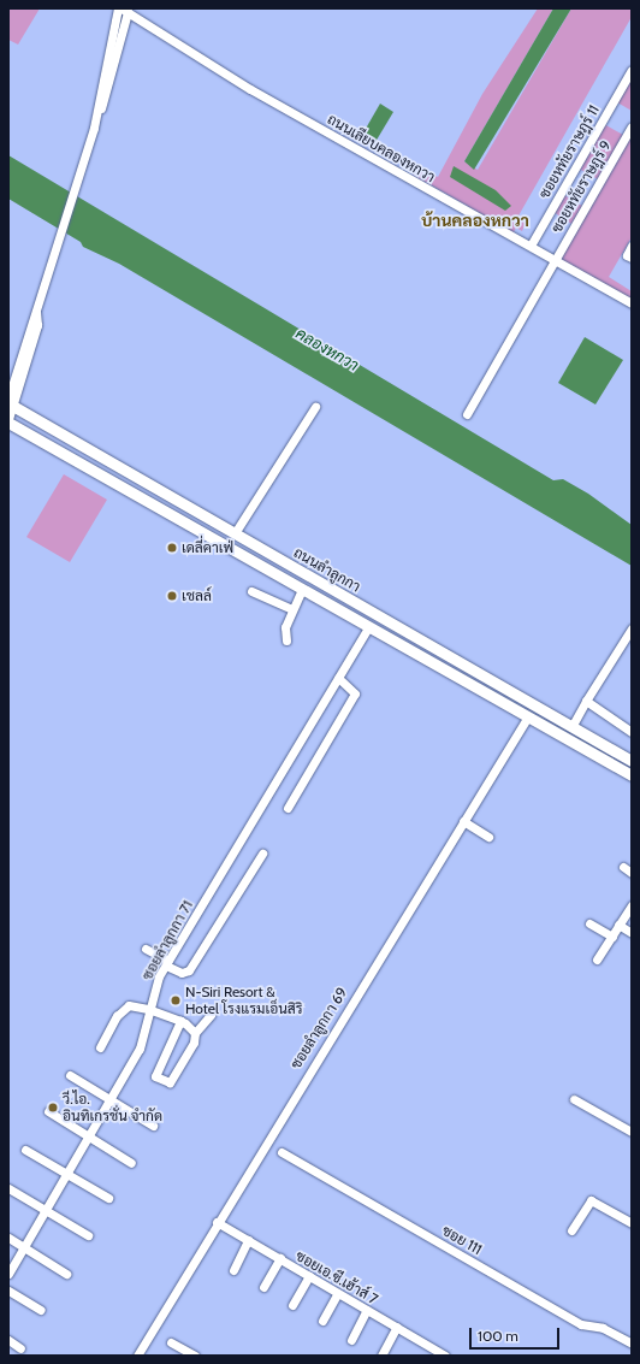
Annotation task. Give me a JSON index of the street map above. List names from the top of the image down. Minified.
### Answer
{"streets":{"main road":["ถนนลำลูกกา"],"street":["ถนนเลียบคลองหกวา","ซอยหทัยราษฎร์ 11","ซอยหทัยราษฎร์ 9","ซอยลำลูกกา 71","ซอยลำลูกกา 69","ซอย 111","ซอยเอ.ซี.เฮ้าส์ 7"]},"crossings":[["ถนนเลียบคลองหกวา","ซอยหทัยราษฎร์ 11"],["ถนนเลียบคลองหกวา","ซอยหทัยราษฎร์ 9"],["ถนนลำลูกกา","ซอยลำลูกกา 71"],["ถนนลำลูกกา","ซอยลำลูกกา 69"],["ซอยลำลูกกา 69","ซอยเอ.ซี.เฮ้าส์ 7"]],"districts":["บ้านคลองหกวา"],"water":["คลองหกวา"],"places":["เดลี่คาเฟ่","เชลล์","N-Siri Resort & Hotel โรงแรมเอ็นสิริ","วี.ไอ. อินทิเกรชั่น จำกัด"],"scale_bar":"100 m"}
